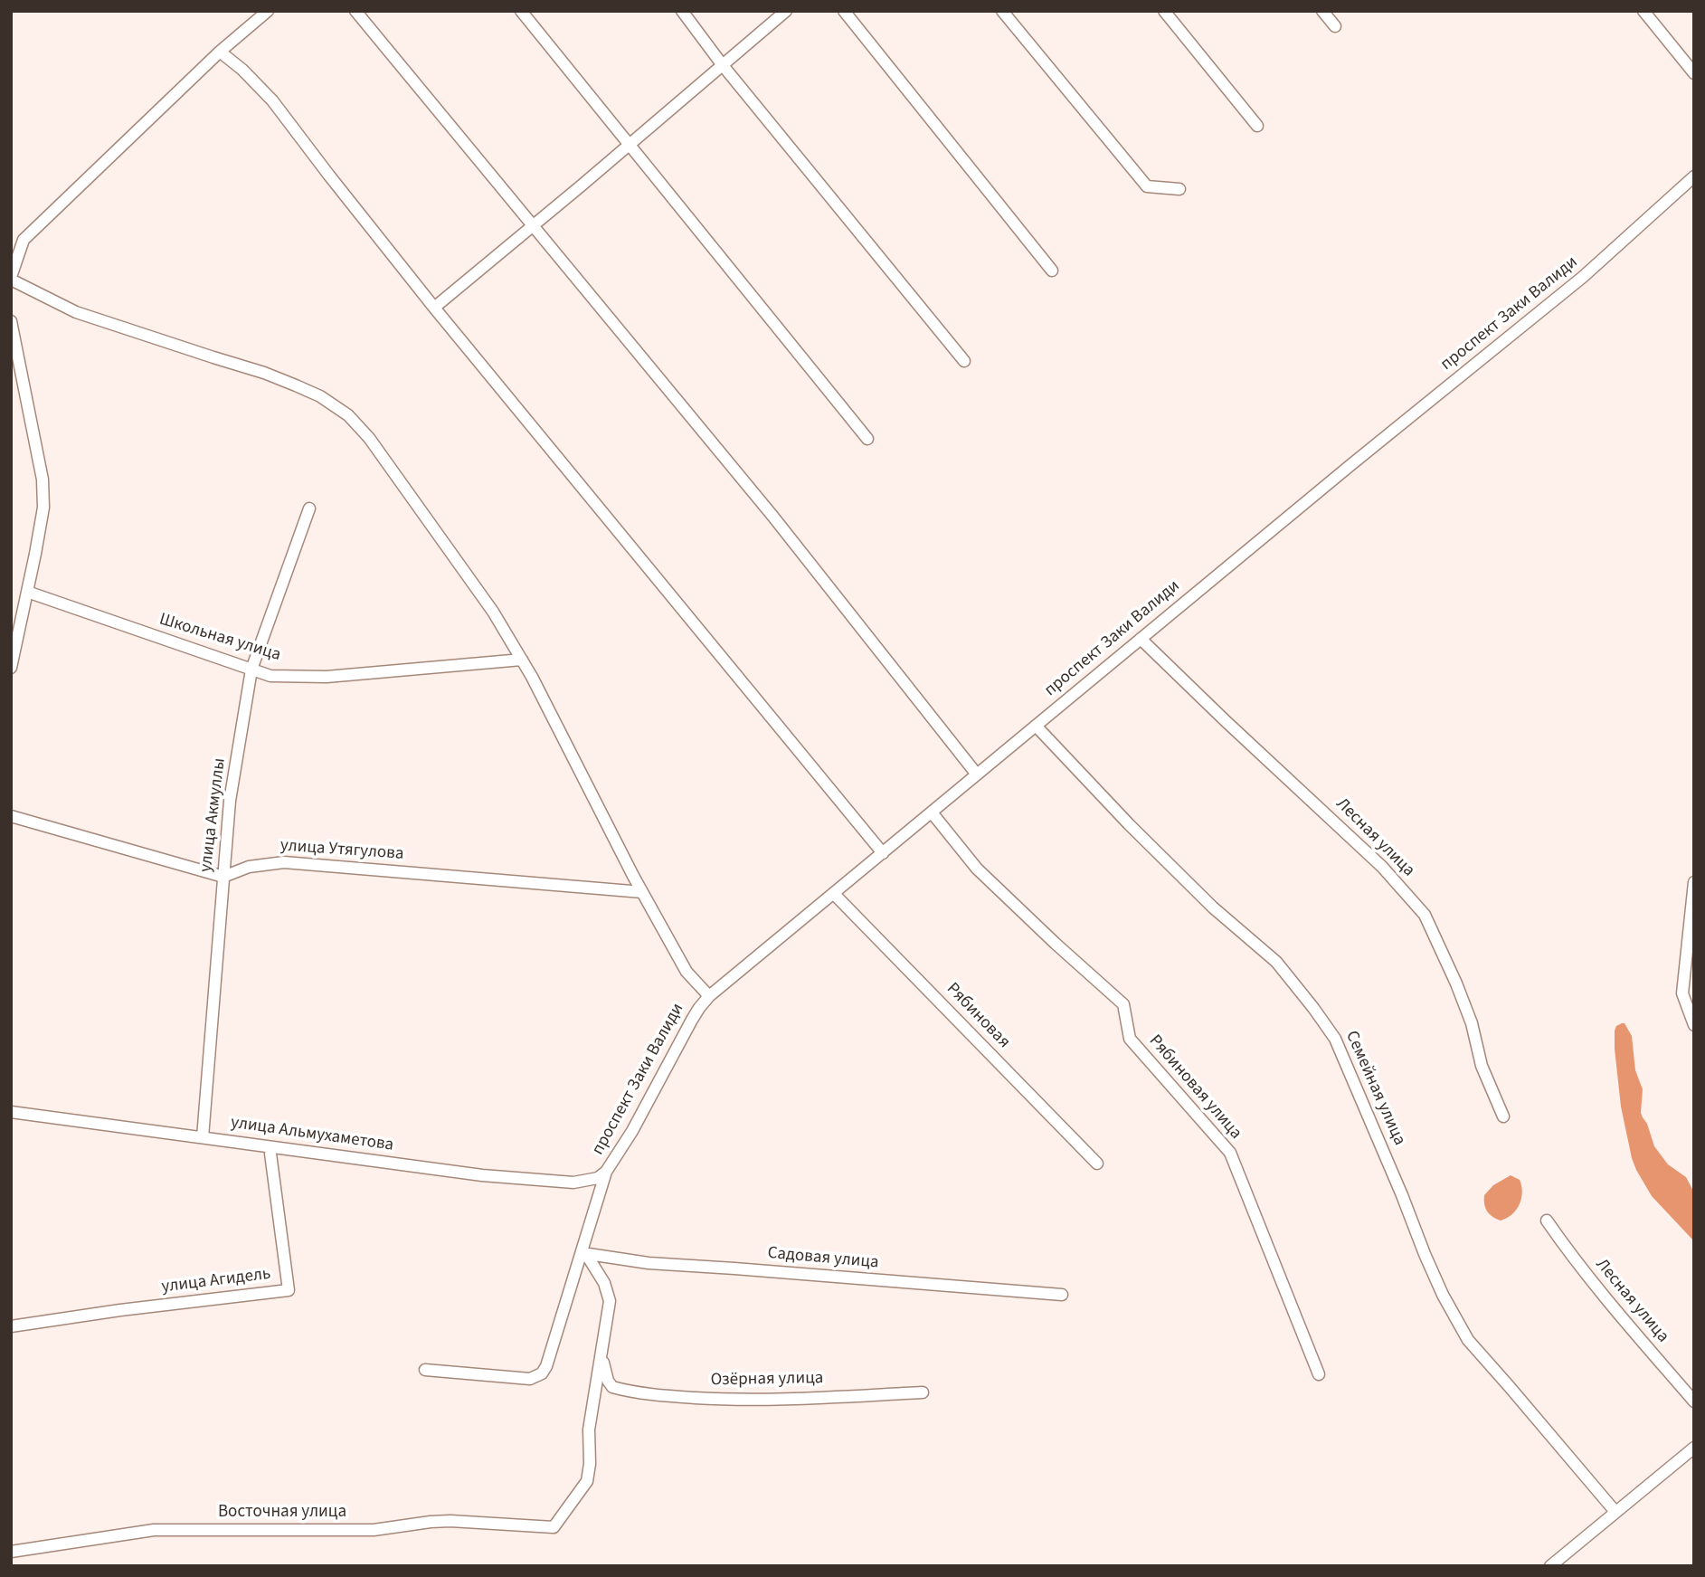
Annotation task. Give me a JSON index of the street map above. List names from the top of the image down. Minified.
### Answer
{"streets":{"street":["проспект Заки Валиди","Школьная улица","улица Акмуллы","Лесная улица","улица Утягулова","Рябиновая","Рябиновая улица","Семейная улица","улица Альмухаметова","Садовая улица","улица Агидель","Озёрная улица","Восточная улица"]},"crossings":[["проспект Заки Валиди","Лесная улица"],["проспект Заки Валиди","Рябиновая"],["проспект Заки Валиди","Рябиновая улица"],["проспект Заки Валиди","Семейная улица"],["проспект Заки Валиди","улица Альмухаметова"],["проспект Заки Валиди","Садовая улица"],["Школьная улица","улица Акмуллы"],["улица Акмуллы","улица Утягулова"],["улица Акмуллы","улица Альмухаметова"],["Озёрная улица","Восточная улица"]]}
